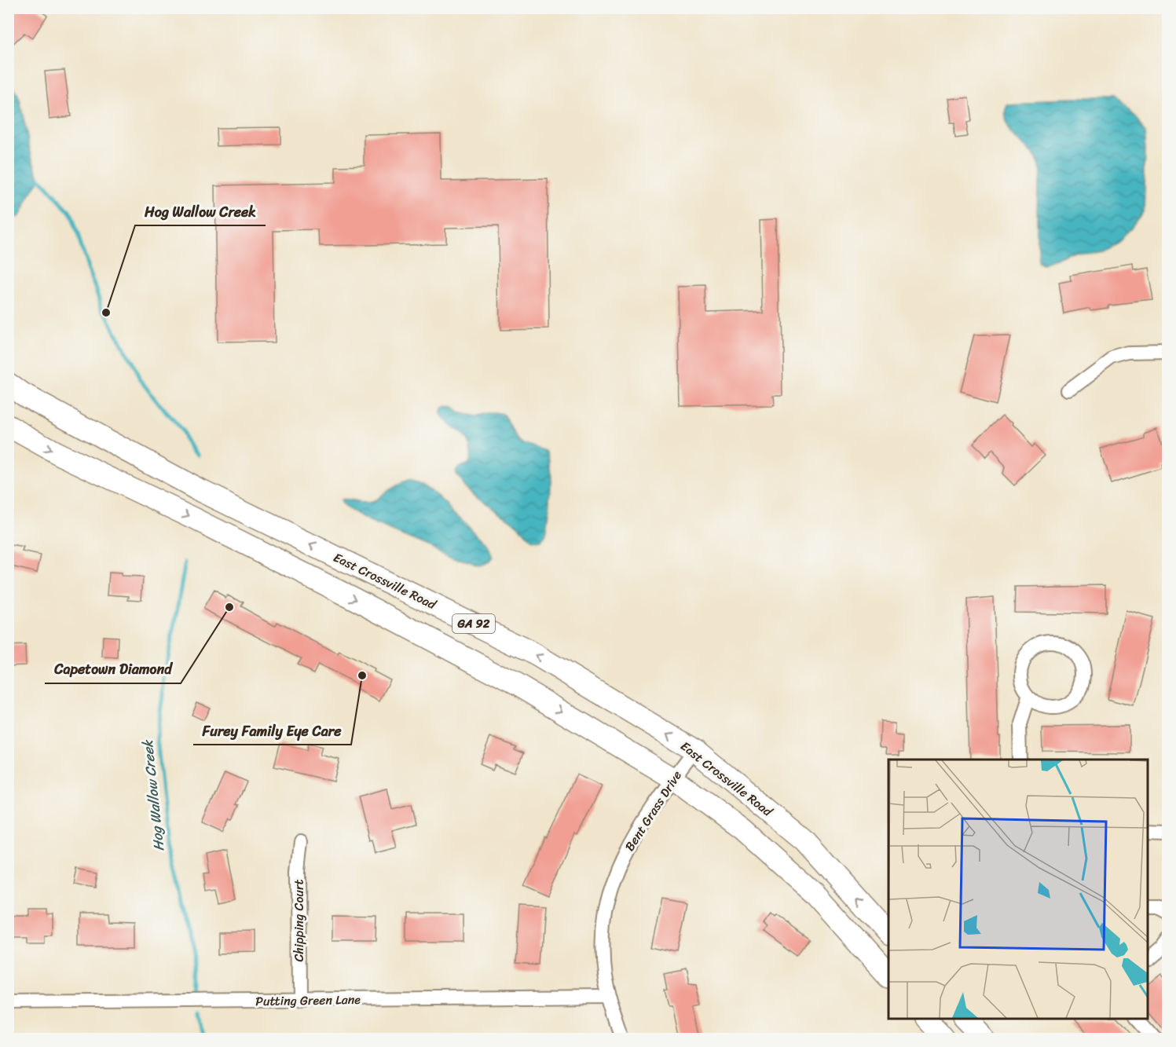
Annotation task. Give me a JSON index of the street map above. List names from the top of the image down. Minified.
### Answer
{"streets":{"main road":["East Crossville Road","GA 92"],"street":["Bent Grass Drive","Chipping Court","Putting Green Lane"]},"crossings":[["East Crossville Road","Bent Grass Drive"],["GA 92","Bent Grass Drive"],["Bent Grass Drive","Putting Green Lane"],["Chipping Court","Putting Green Lane"]],"water":["Hog Wallow Creek"],"places":["Hog Wallow Creek","Capetown Diamond","Furey Family Eye Care"]}
